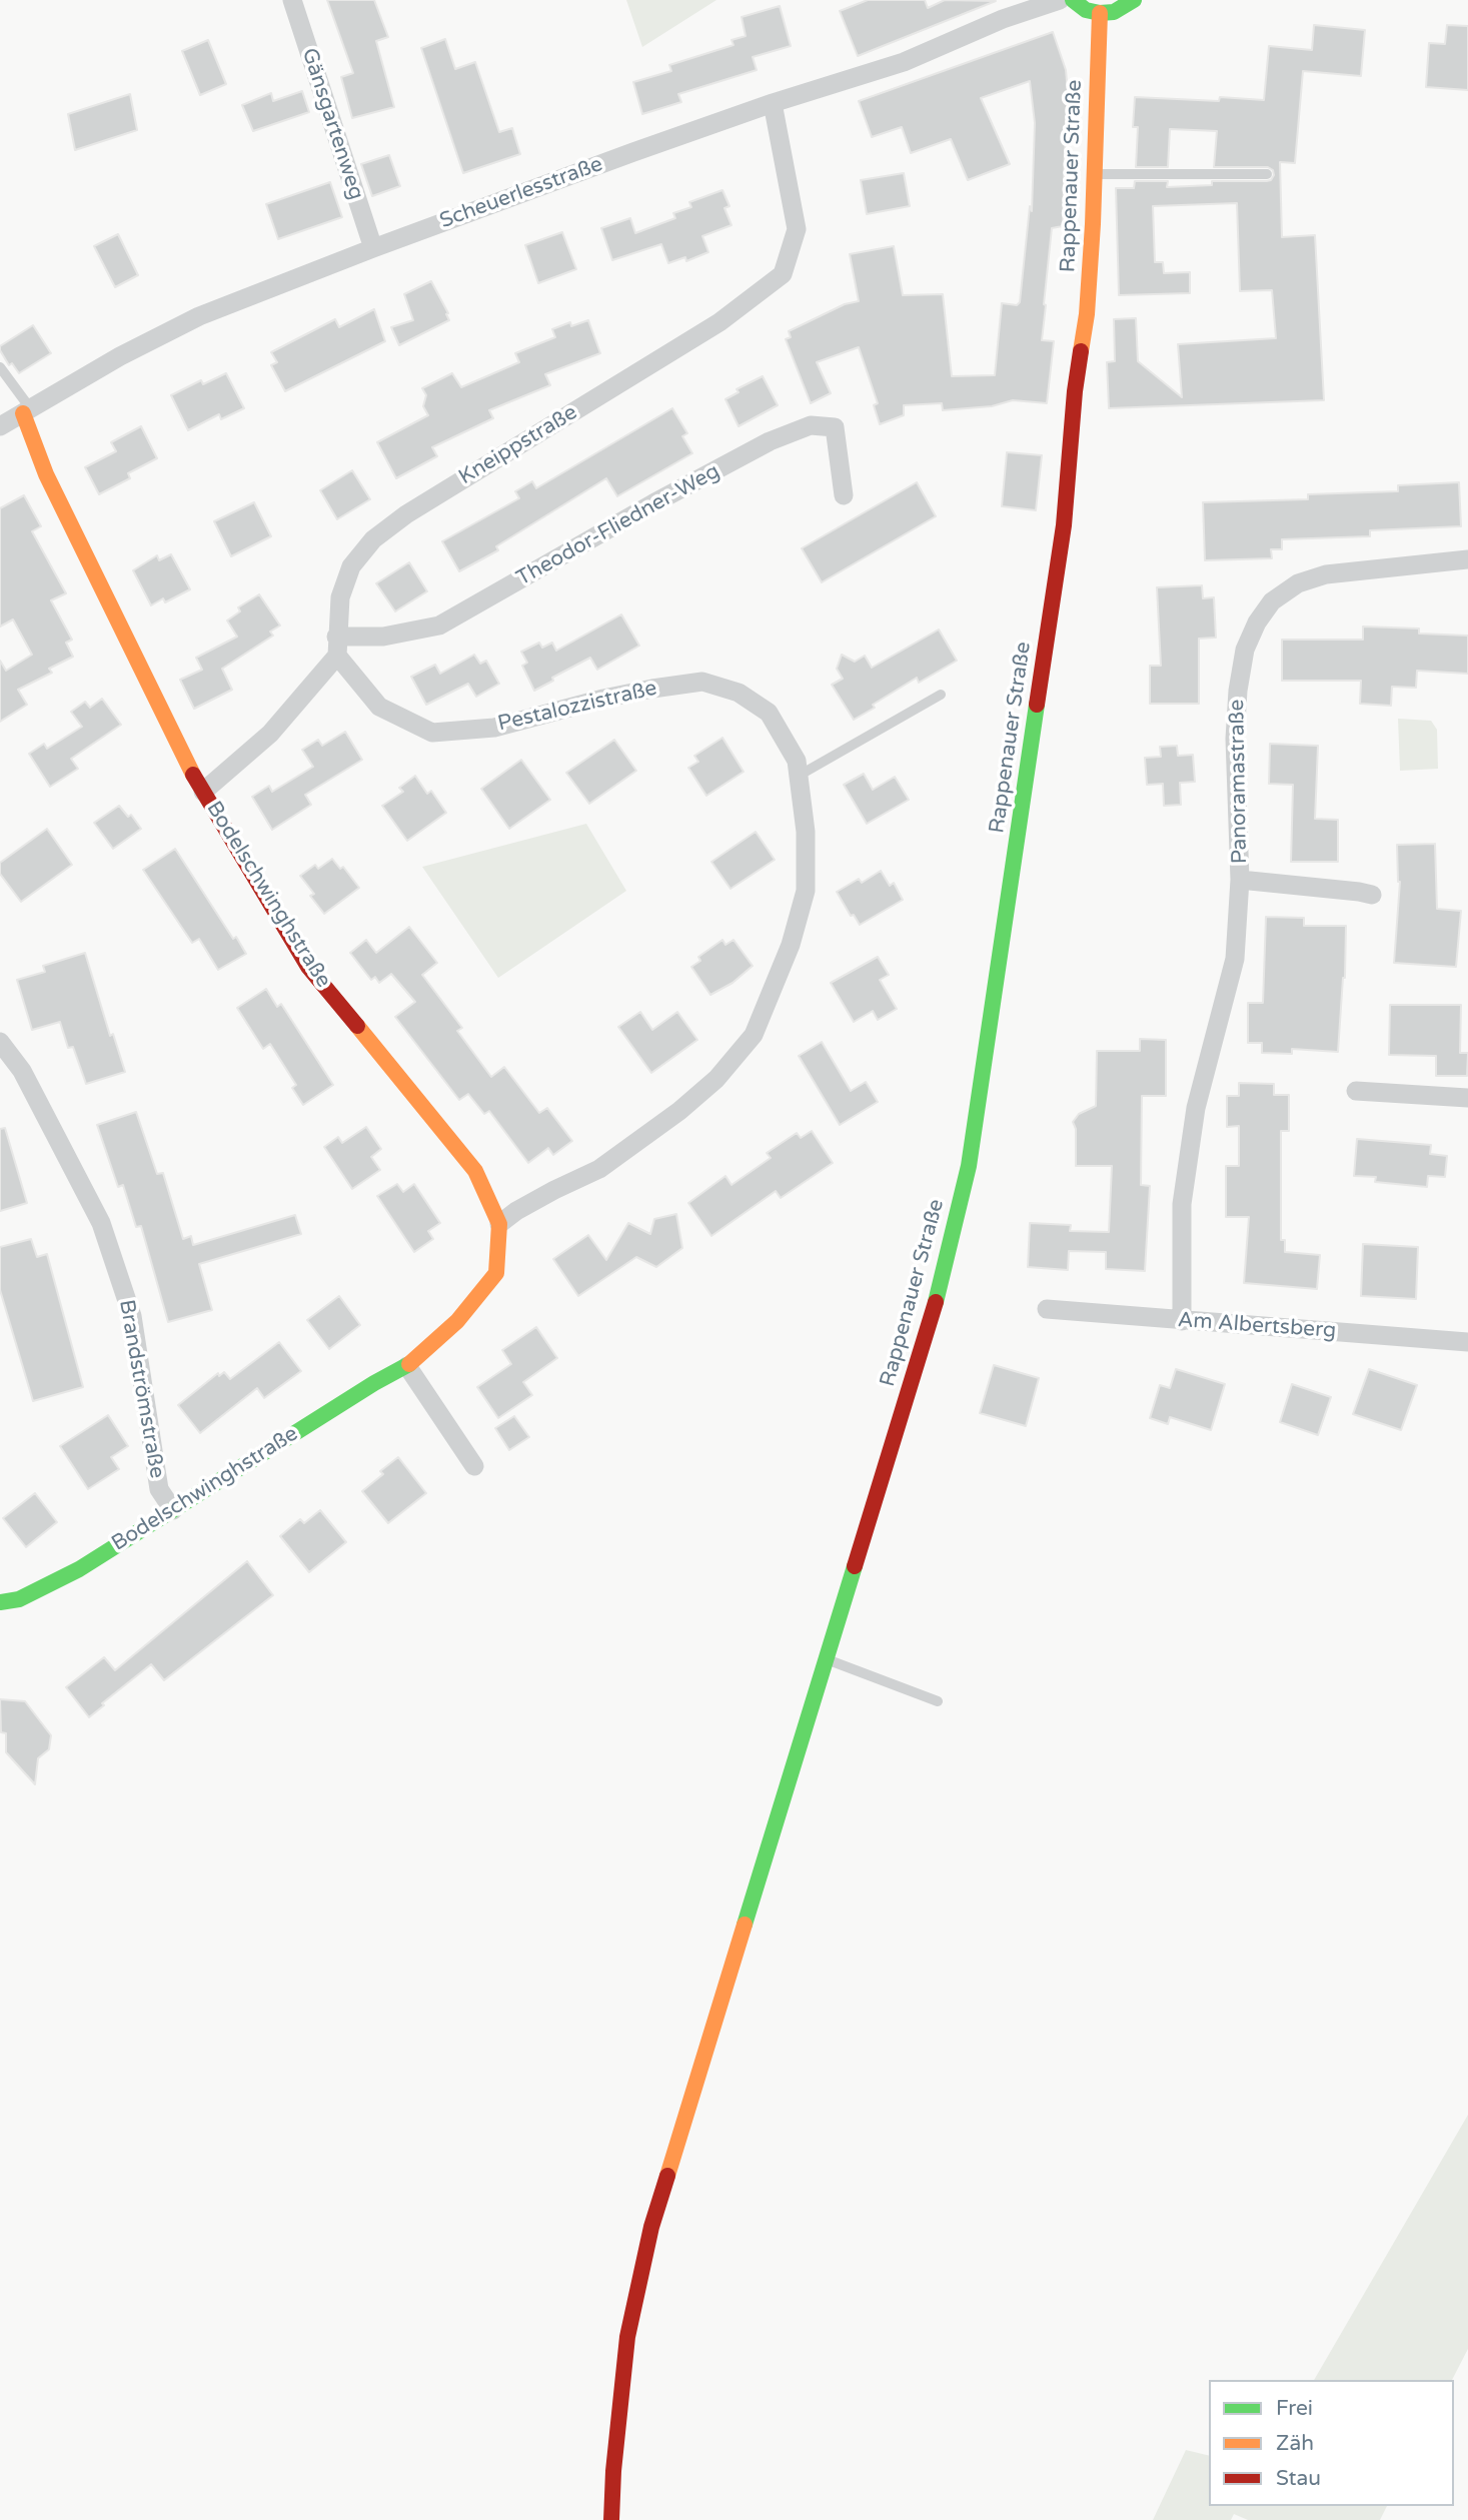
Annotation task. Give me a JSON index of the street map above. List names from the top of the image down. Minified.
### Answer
{"streets":{"street":["Gänsgartenweg","Rappenauer Straße","Scheuerlesstraße","Kneippstraße","Theodor-Fliedner-Weg","Pestalozzistraße","Panoramastraße","Bodelschwinghstraße","Am Albertsberg","Brandströmstraße"]},"crossings":[["Gänsgartenweg","Scheuerlesstraße"],["Scheuerlesstraße","Kneippstraße"],["Scheuerlesstraße","Bodelschwinghstraße"],["Kneippstraße","Theodor-Fliedner-Weg"],["Kneippstraße","Pestalozzistraße"],["Theodor-Fliedner-Weg","Pestalozzistraße"],["Pestalozzistraße","Bodelschwinghstraße"],["Panoramastraße","Am Albertsberg"],["Bodelschwinghstraße","Brandströmstraße"]],"legend":["Frei","Zäh","Stau"]}
